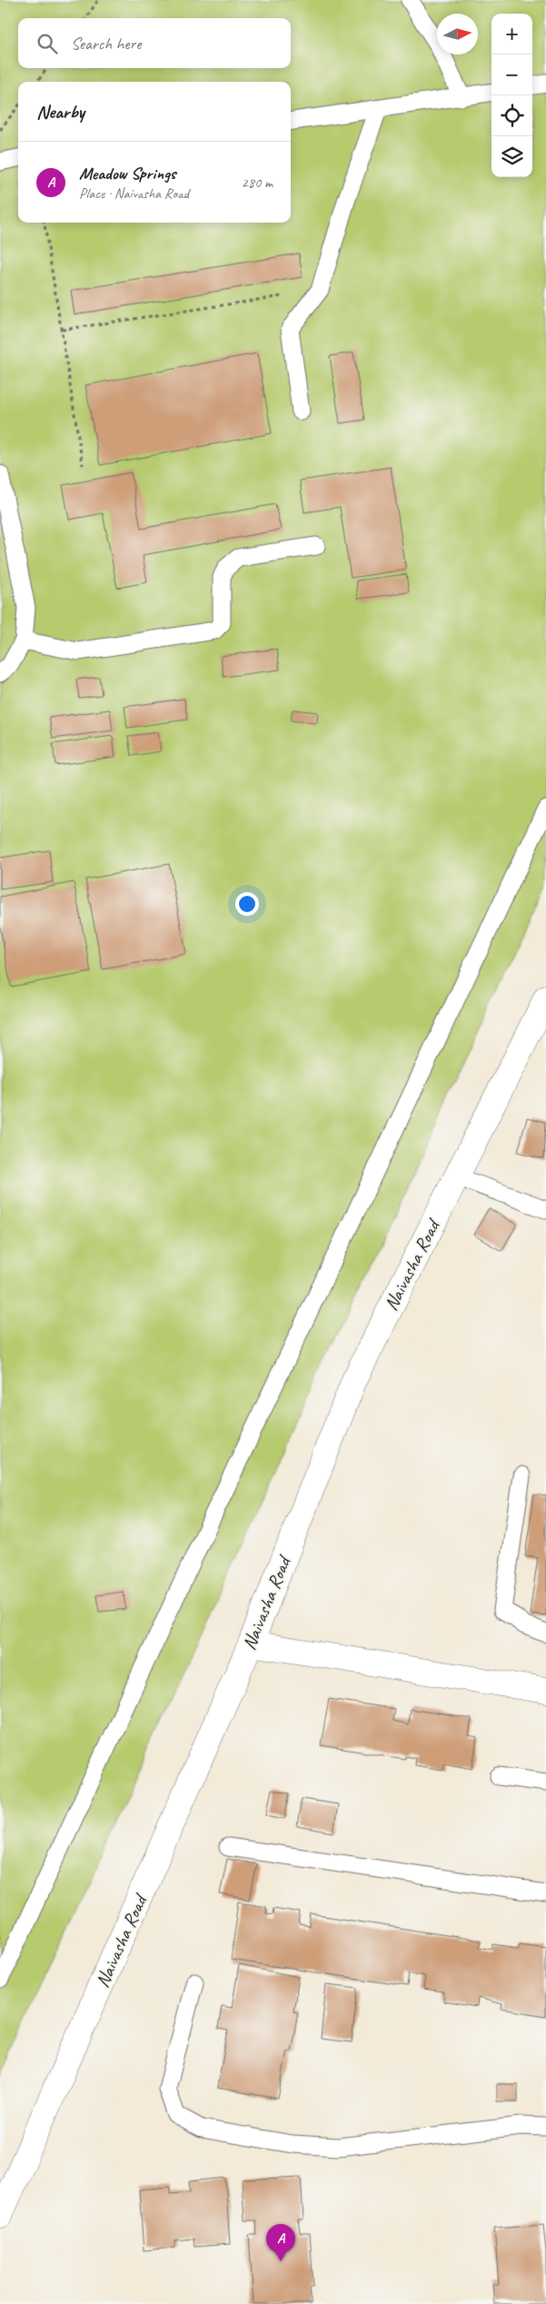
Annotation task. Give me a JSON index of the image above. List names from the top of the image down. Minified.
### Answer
{"streets":{"main road":["Naivasha Road"]},"north":"right","page":{"map_buttons":["+","−"],"search":"Search here","heading":"Nearby","list":[{"mark":"A","name":"Meadow Springs","note":"Place · Naivasha Road","value":"280 m"}],"pins":"A"}}
